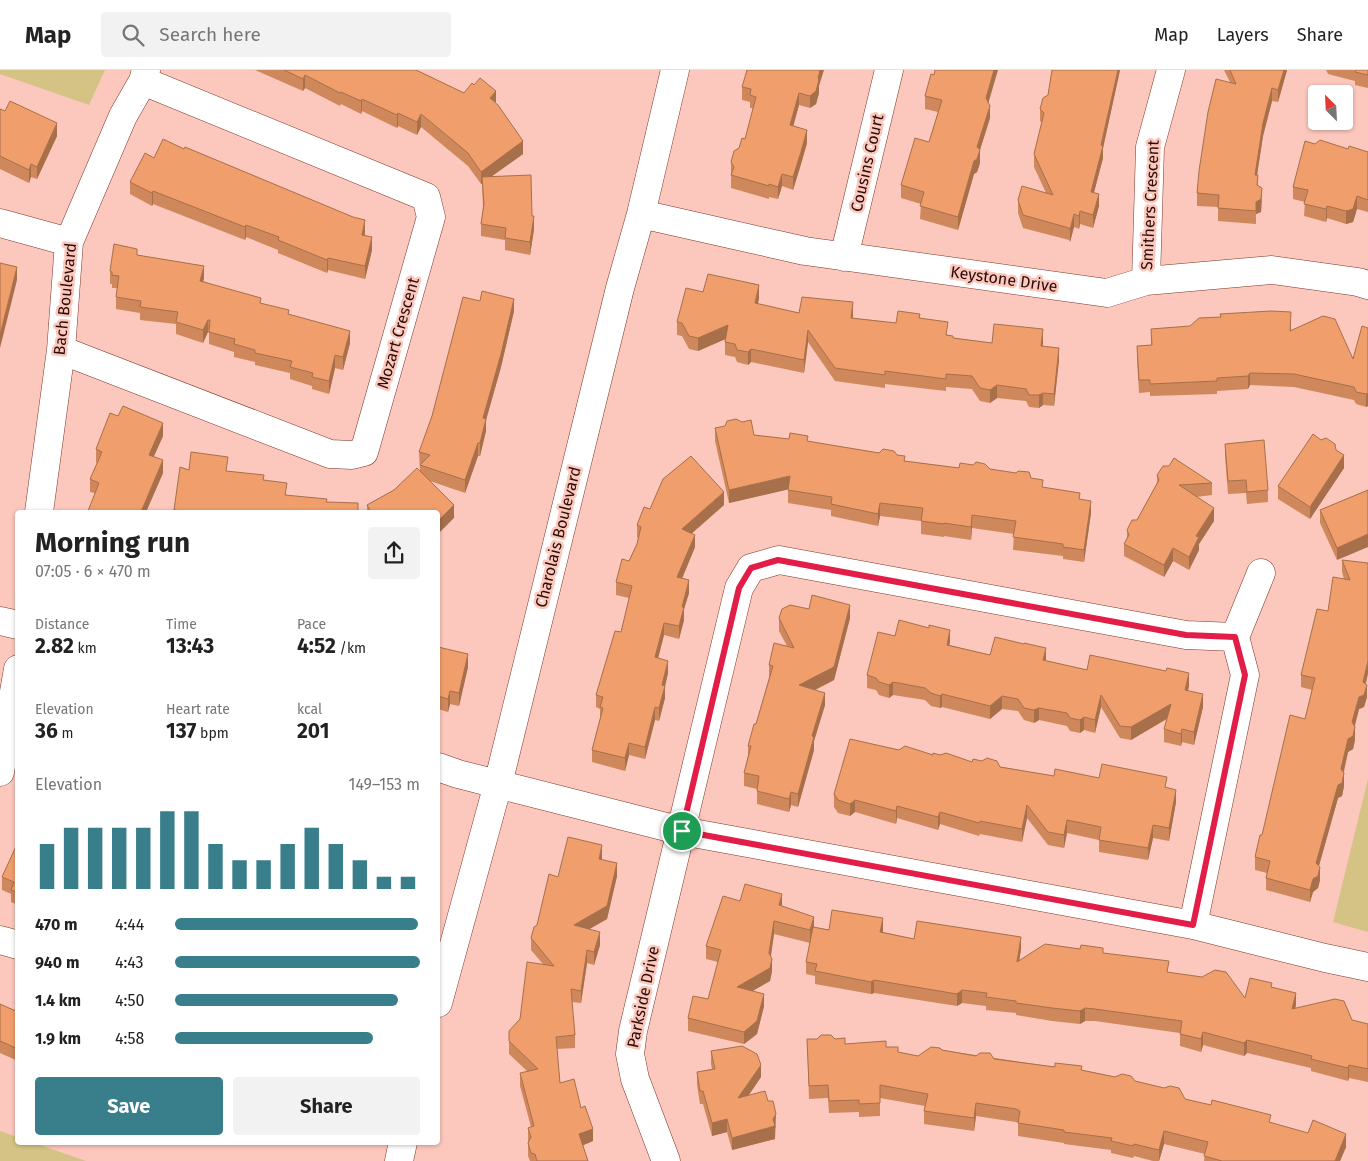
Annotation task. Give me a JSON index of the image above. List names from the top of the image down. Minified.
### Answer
{"streets":{"street":["Cousins Court","Smithers Crescent","Keystone Drive","Bach Boulevard","Mozart Crescent","Charolais Boulevard","Parkside Drive"]},"crossings":[["Cousins Court","Keystone Drive"],["Smithers Crescent","Keystone Drive"],["Keystone Drive","Charolais Boulevard"],["Bach Boulevard","Mozart Crescent"]],"north":"top left","page":{"header":"Map","search":"Search here","nav":["Map","Layers","Share"],"heading":["Morning run","07:05 · 6 × 470 m"],"stats":[["Distance","2.82 km"],["Time","13:43"],["Pace","4:52 /km"],["Elevation","36 m"],["Heart rate","137 bpm"],["kcal","201"]],"chart":["Elevation","149–153 m"],"list":[{"name":"470 m","note":"4:44"},{"name":"940 m","note":"4:43"},{"name":"1.4 km","note":"4:50"},{"name":"1.9 km","note":"4:58"}],"buttons":["Save","Share"]}}
